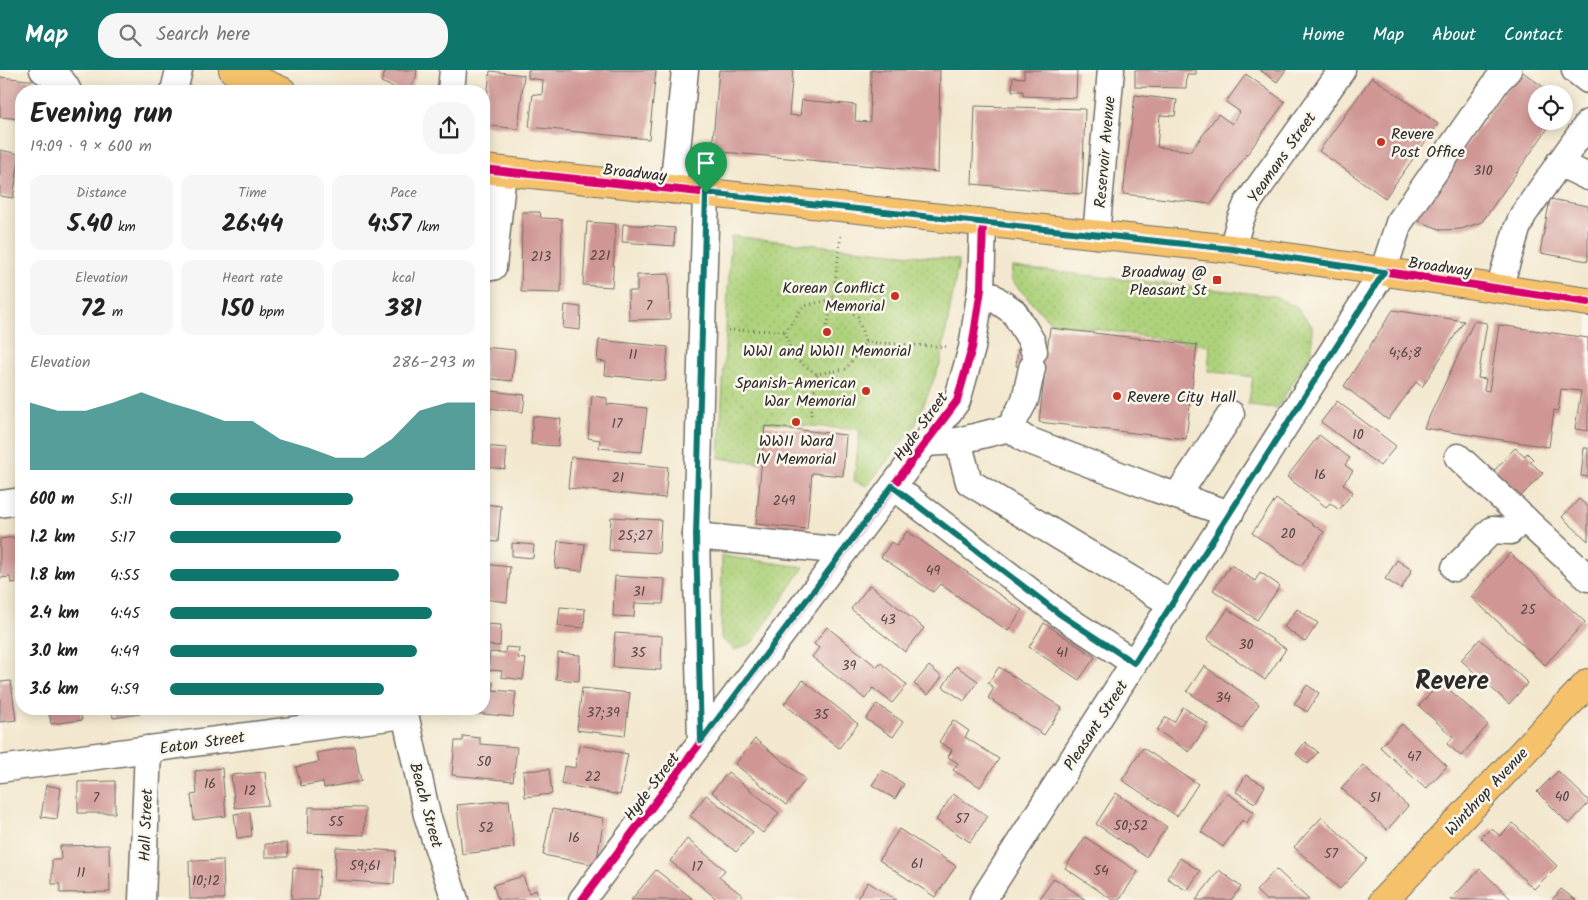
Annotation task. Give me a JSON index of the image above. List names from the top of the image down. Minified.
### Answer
{"streets":{"main road":["Broadway","Winthrop Avenue"],"street":["Reservoir Avenue","Yeamans Street","Hyde Street","Pleasant Street","Eaton Street","Beach Street","Hall Street"]},"crossings":[["Reservoir Avenue","Broadway"],["Yeamans Street","Broadway"],["Broadway","Hyde Street"],["Broadway","Pleasant Street"],["Eaton Street","Hall Street"]],"districts":["Revere"],"places":{"other":["Revere Post Office","Korean Conflict Memorial","WWI and WWII Memorial","Spanish-American War Memorial","Revere City Hall","WWII Ward IV Memorial"],"transit":["Broadway @ Pleasant St"]},"house_numbers":["310","221","213","7","4;6;8","11","17","10","16","21","249","20","25;27","49","31","25","43","30","35","41","39","34","37;39","35","47","50","22","16","12","40","7","51","57","55","50;52","52","16","57","61","59;61","17","54","11","10;12"],"page":{"header":"Map","search":"Search here","nav":["Home","Map","About","Contact"],"heading":["Evening run","19:09 · 9 × 600 m"],"stats":[["Distance","5.40 km"],["Time","26:44"],["Pace","4:57 /km"],["Elevation","72 m"],["Heart rate","150 bpm"],["kcal","381"]],"chart":["Elevation","286–293 m"],"list":[{"name":"600 m","note":"5:11"},{"name":"1.2 km","note":"5:17"},{"name":"1.8 km","note":"4:55"},{"name":"2.4 km","note":"4:45"},{"name":"3.0 km","note":"4:49"},{"name":"3.6 km","note":"4:59"}]}}
